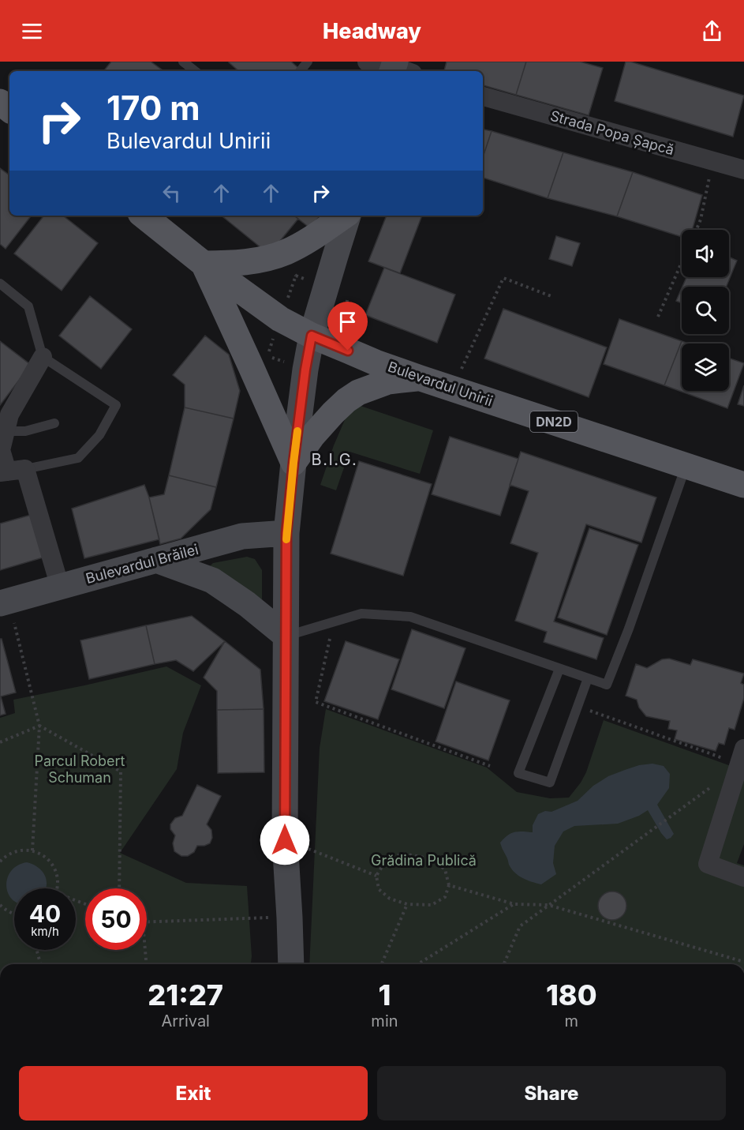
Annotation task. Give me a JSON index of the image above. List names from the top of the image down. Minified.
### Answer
{"streets":{"main road":["Bulevardul Unirii","DN2D","Bulevardul Brăilei"],"street":["Strada Popa Șapcă"]},"districts":["B.I.G."],"parks":["Parcul Robert Schuman","Grădina Publică"],"page":{"header":"Headway","turn":["170 m","Bulevardul Unirii"],"speed":"40 km/h","limit":"50","eta":["21:27","Arrival","1","min","180","m"],"buttons":["Exit","Share"]}}
